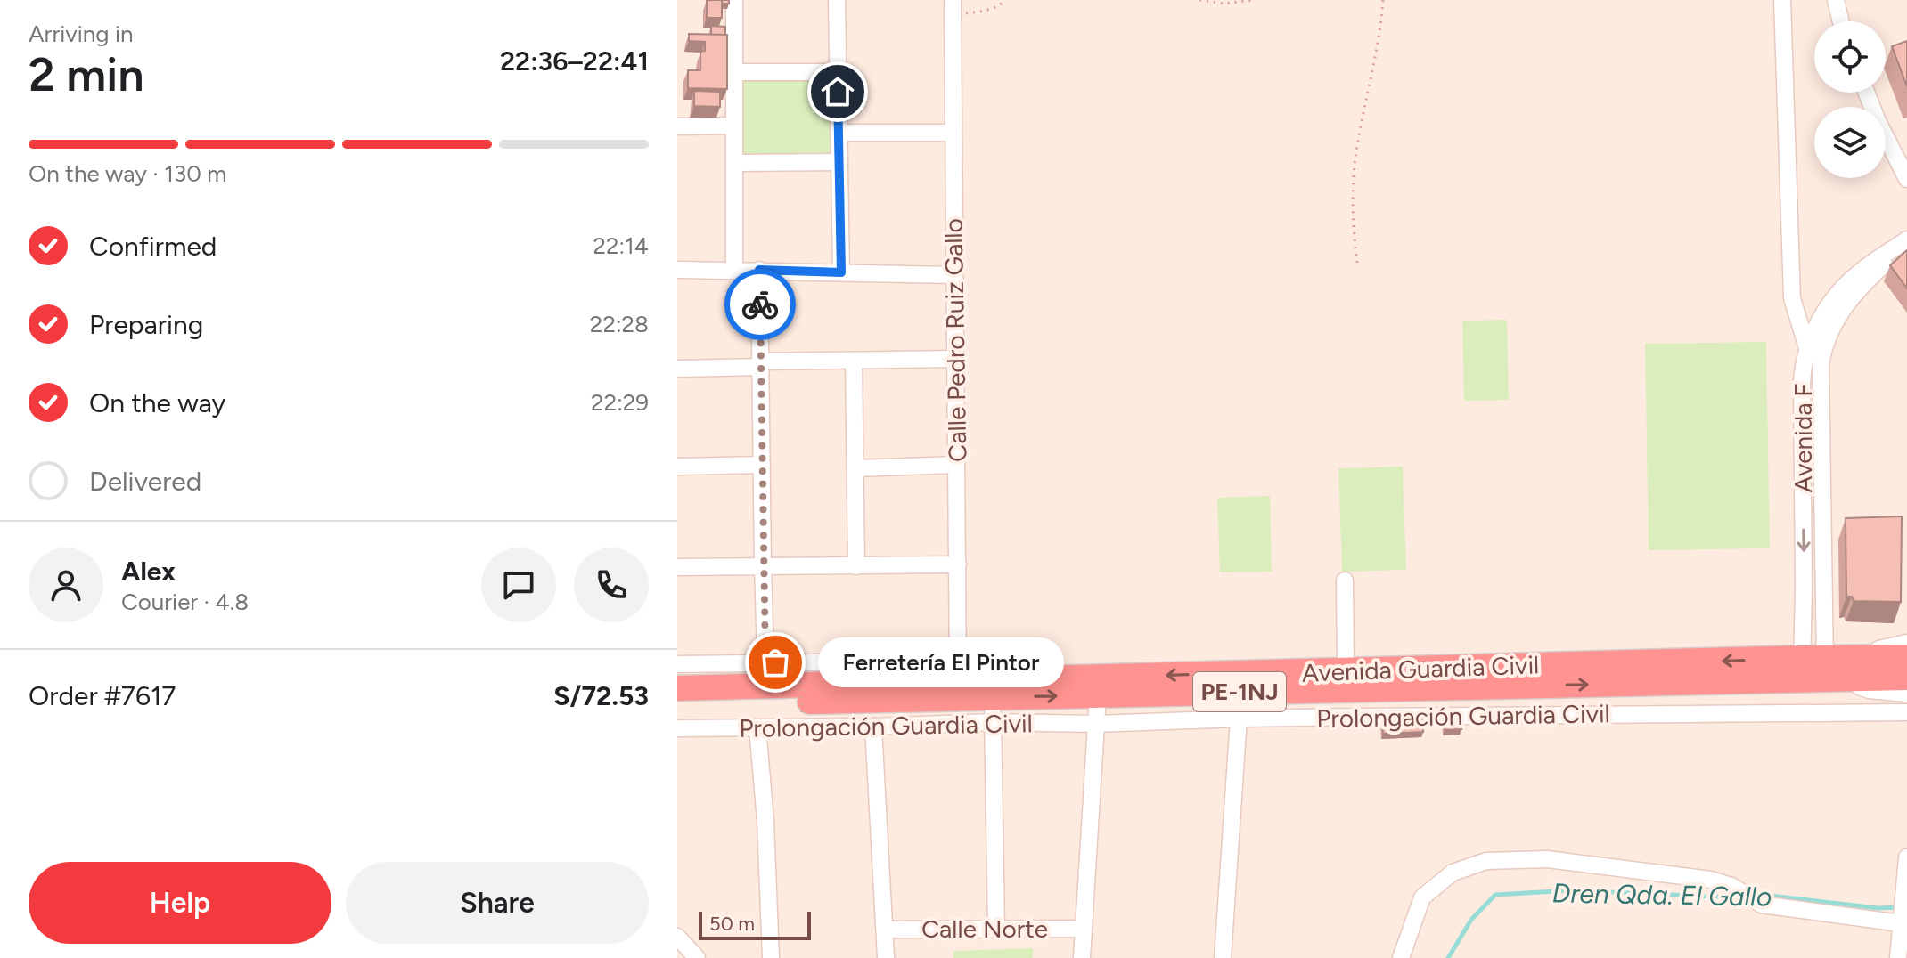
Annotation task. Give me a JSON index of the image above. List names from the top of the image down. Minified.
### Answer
{"streets":{"highway":["Avenida Guardia Civil","PE-1NJ"],"street":["Calle Pedro Ruiz Gallo","Avenida F","Prolongación Guardia Civil","Calle Norte"]},"crossings":[["Calle Pedro Ruiz Gallo","Avenida Guardia Civil"],["Avenida F","Avenida Guardia Civil"],["Avenida Guardia Civil","Prolongación Guardia Civil"]],"water":["Dren Qda. El Gallo"],"places":["Ferretería El Pintor"],"scale_bar":"50 m","page":{"heading":["2 min","Arriving in","22:36–22:41"],"panel":["Alex","Courier · 4.8","Order #7617","S/72.53"],"bar":"On the way · 130 m","list":[["Confirmed","22:14"],["Preparing","22:28"],["On the way","22:29"],"Delivered"],"bubble":"Ferretería El Pintor","buttons":["Help","Share"],"scale":"50 m"}}
